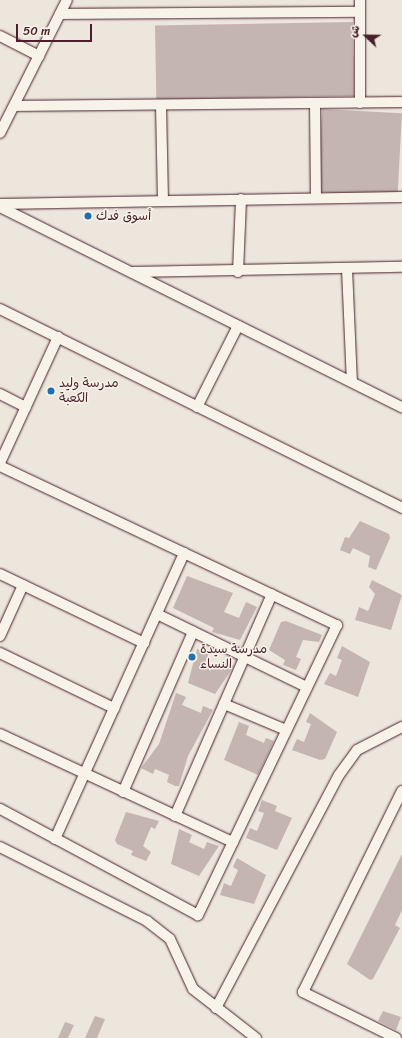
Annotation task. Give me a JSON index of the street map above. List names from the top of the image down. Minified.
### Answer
{"places":["أسوق فدك","مدرسة وليد الكعبة","مدرسة سيدة النساء"],"scale_bar":"50 m","north":"left"}
